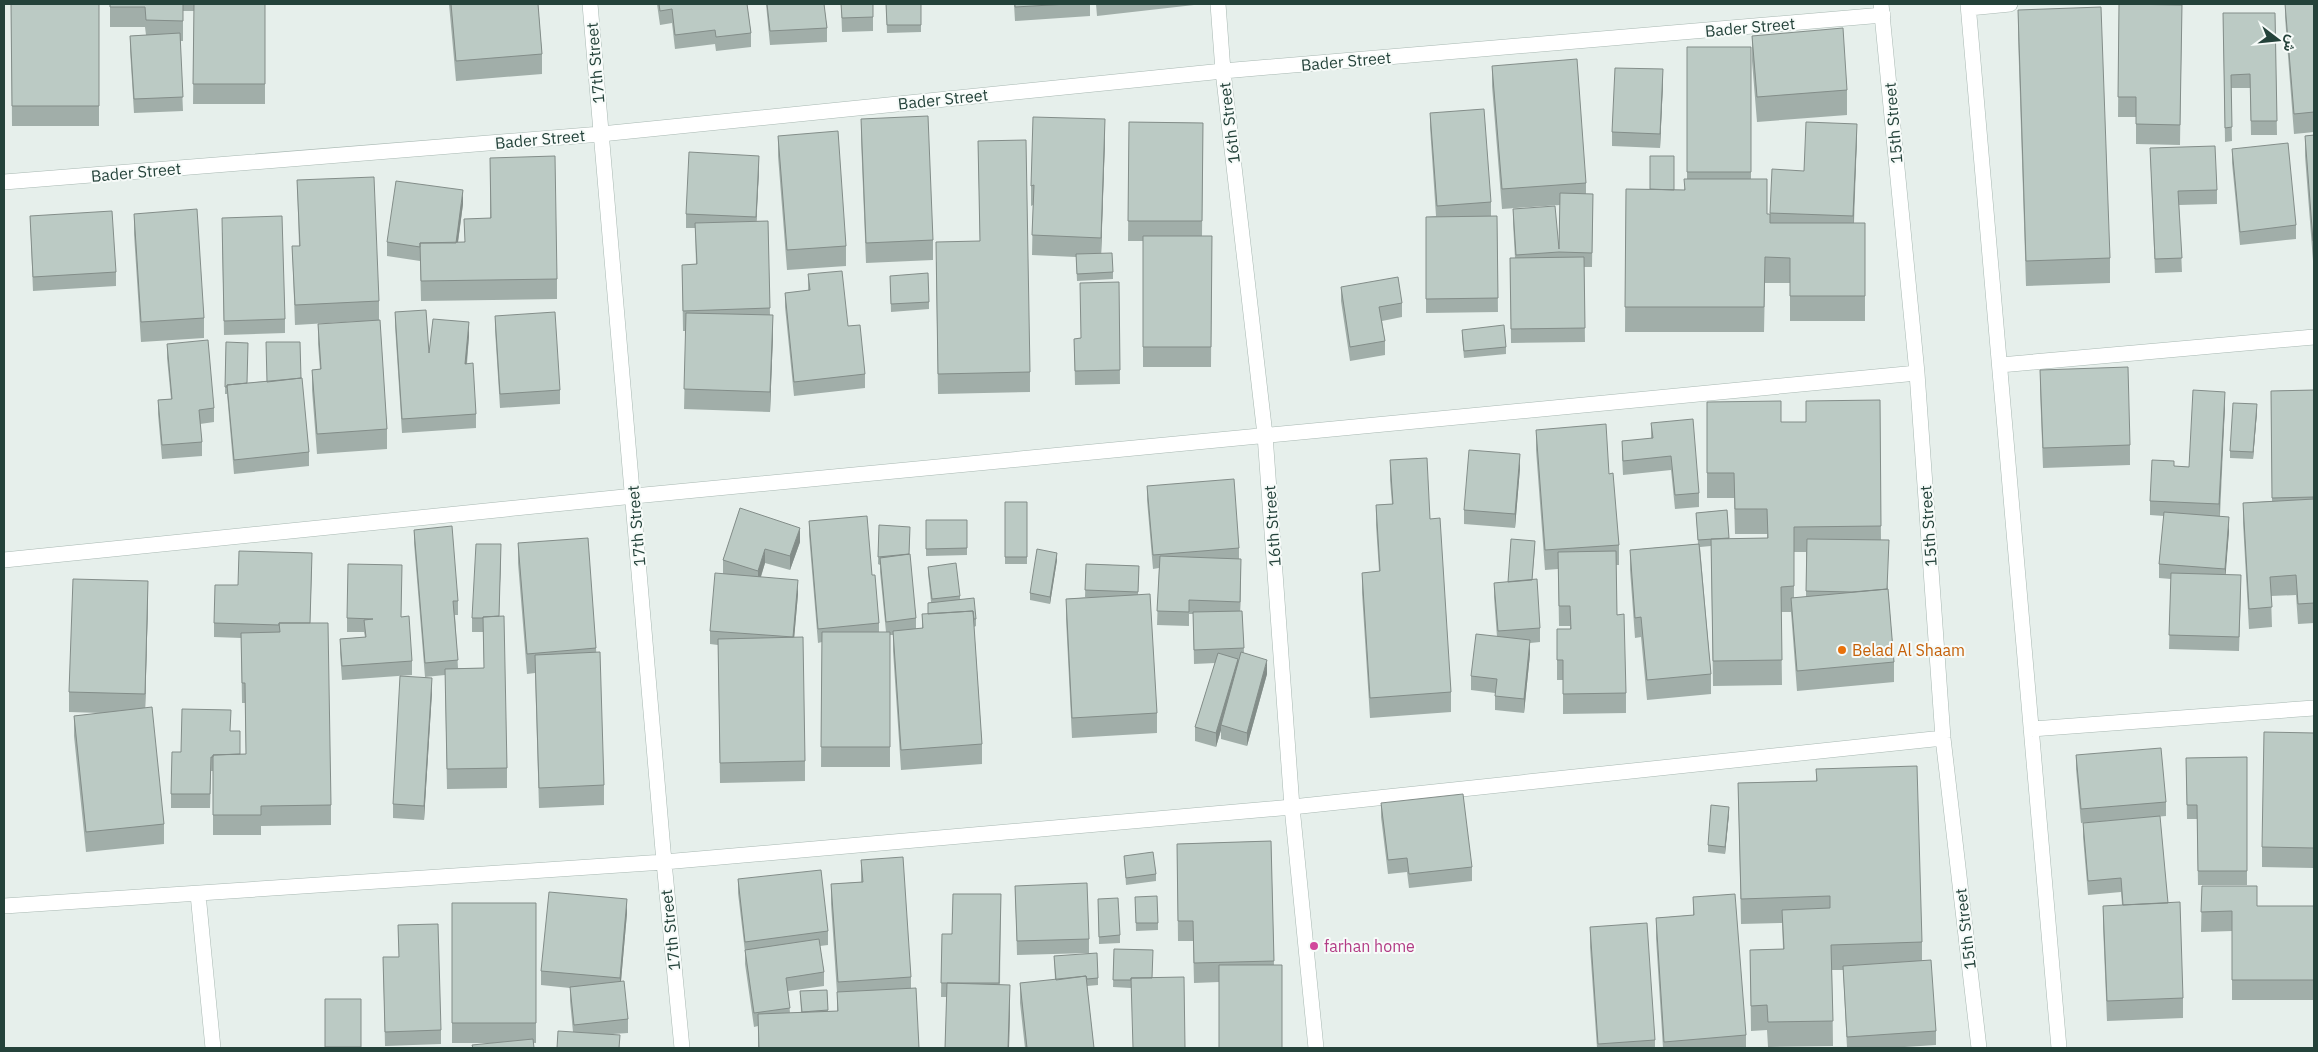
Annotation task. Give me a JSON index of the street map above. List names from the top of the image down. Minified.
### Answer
{"streets":{"street":["Bader Street","17th Street","16th Street","15th Street"]},"crossings":[["Bader Street","17th Street"],["Bader Street","16th Street"],["Bader Street","15th Street"]],"places":["Belad Al Shaam","farhan home"],"north":"right"}
